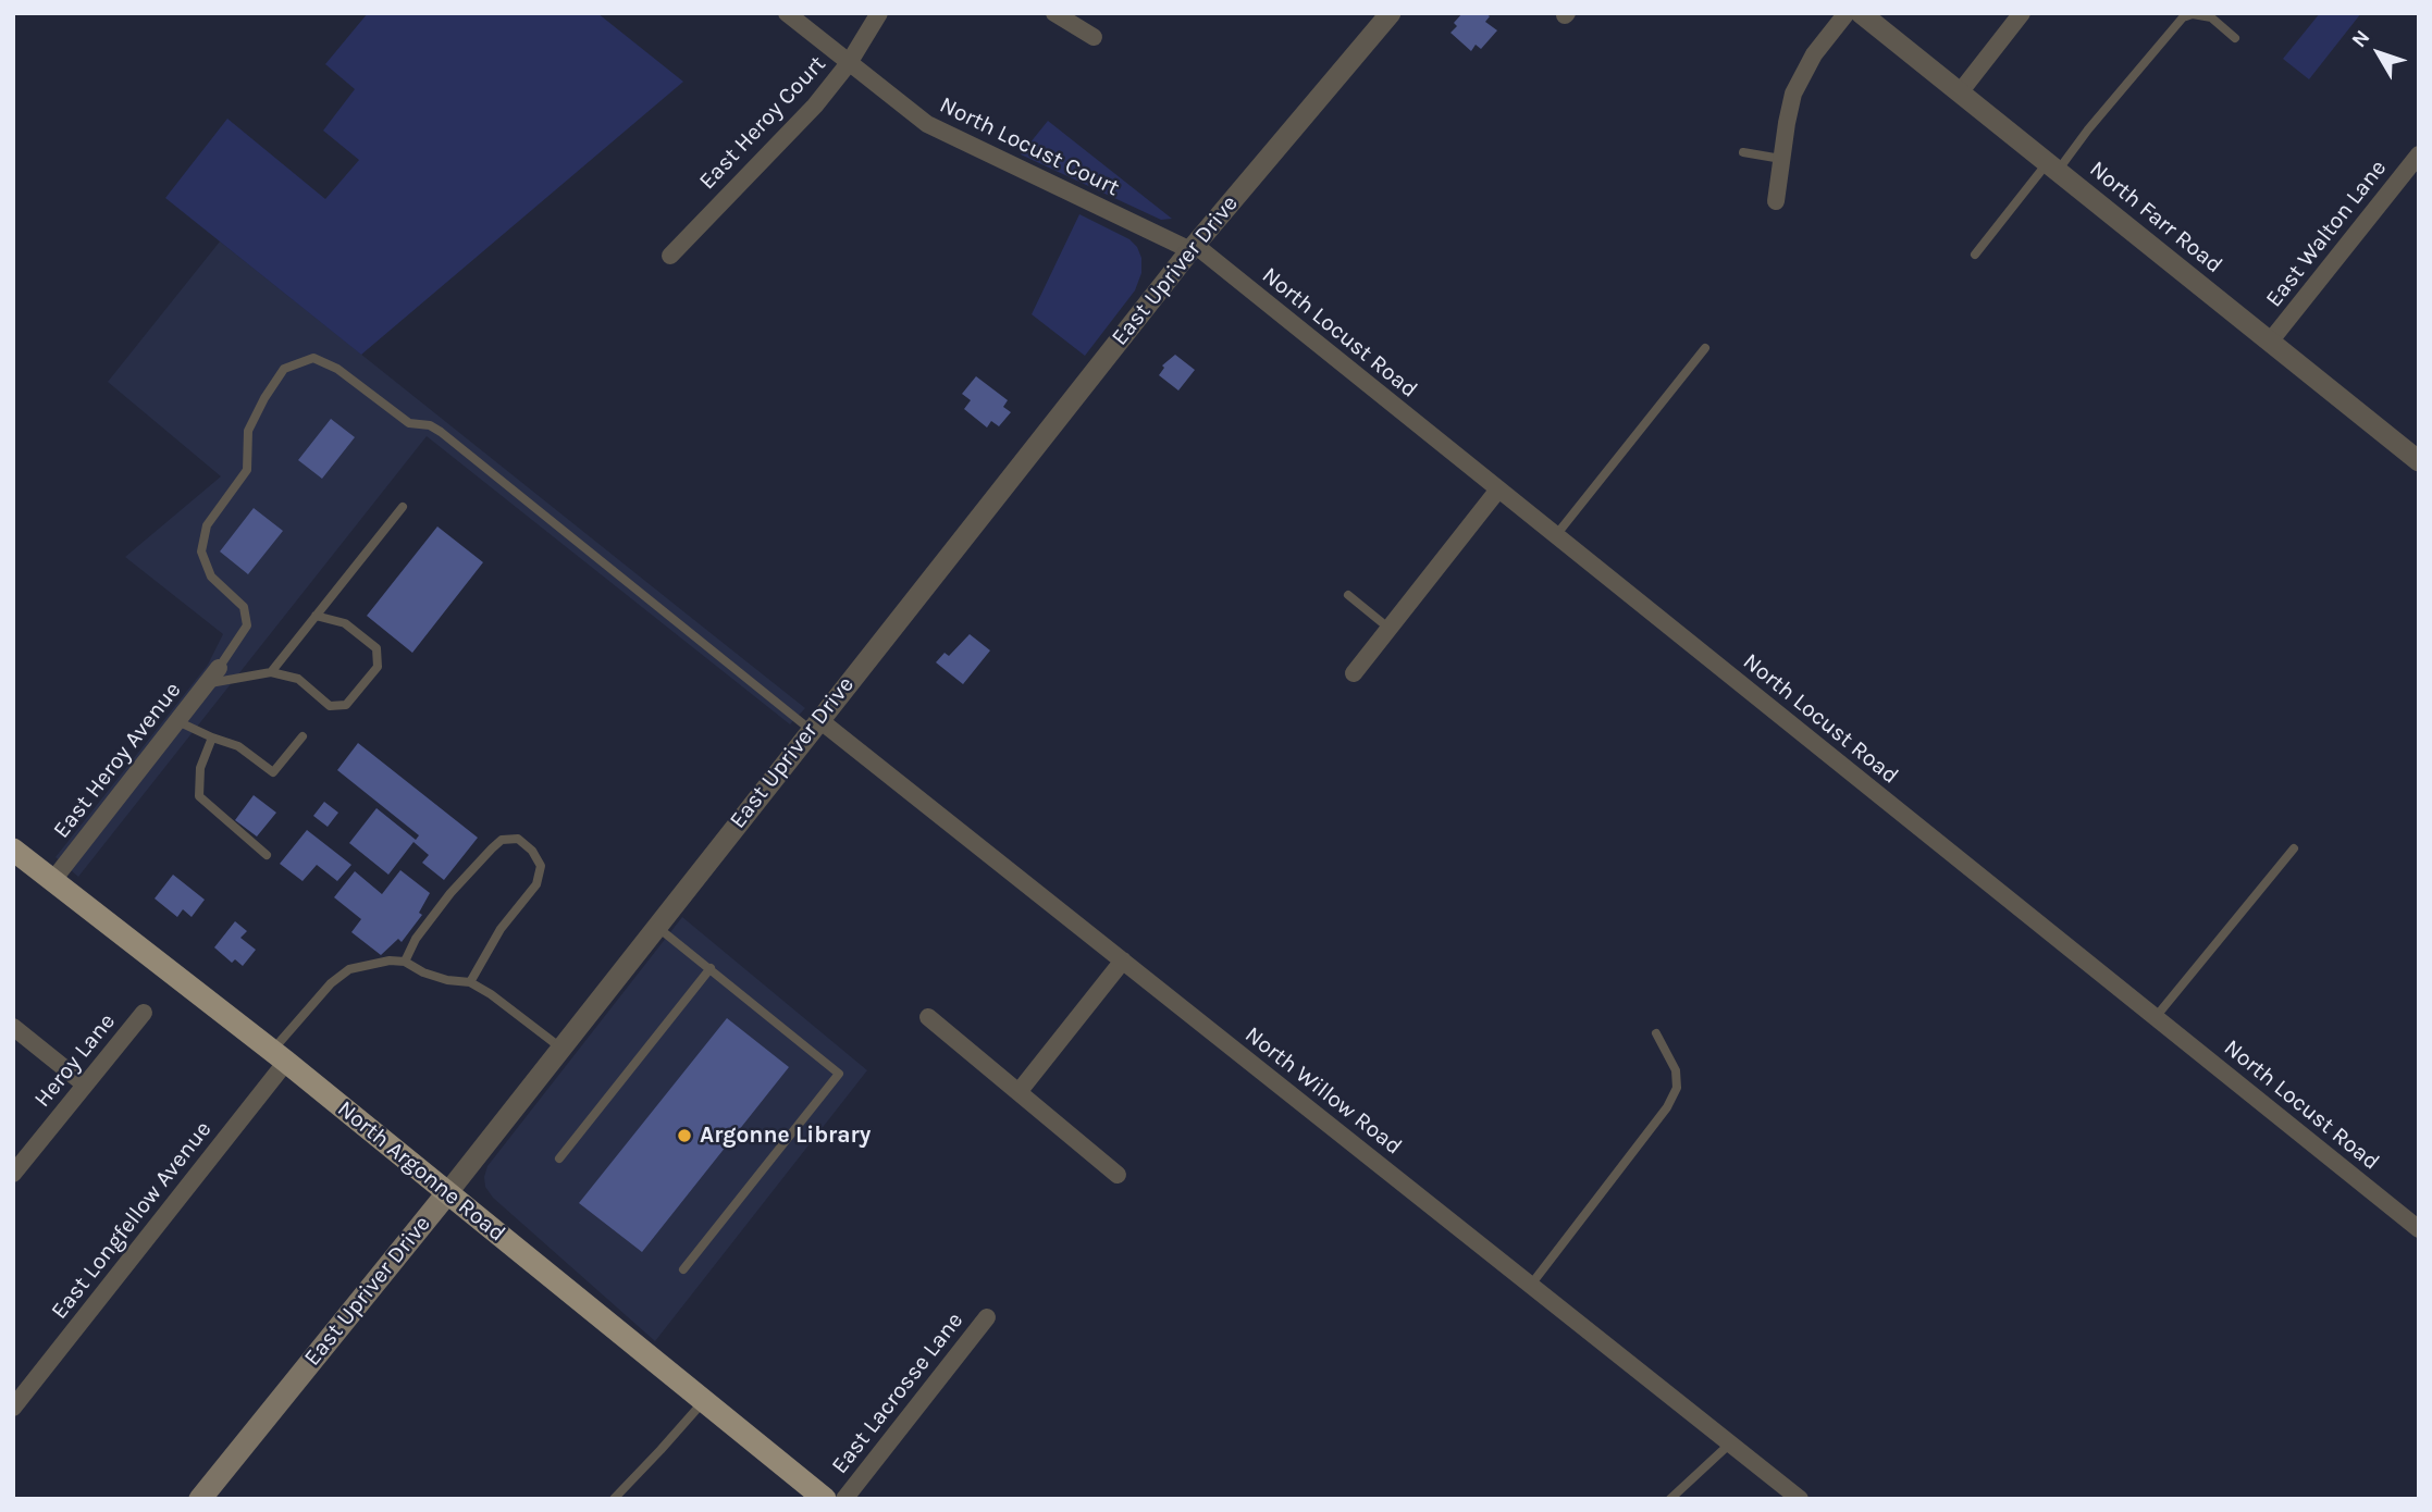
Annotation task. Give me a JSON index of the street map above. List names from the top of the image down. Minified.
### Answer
{"streets":{"main road":["East Upriver Drive","North Argonne Road"],"street":["East Heroy Court","North Locust Court","North Farr Road","East Walton Lane","North Locust Road","East Heroy Avenue","Heroy Lane","North Willow Road","East Longfellow Avenue","East Lacrosse Lane"]},"crossings":[["East Heroy Court","North Locust Court"],["North Locust Court","East Upriver Drive"],["North Locust Court","North Locust Road"],["North Farr Road","East Walton Lane"],["East Upriver Drive","North Locust Road"],["East Upriver Drive","North Willow Road"],["East Upriver Drive","North Argonne Road"],["East Heroy Avenue","North Argonne Road"],["North Argonne Road","East Longfellow Avenue"]],"places":["Argonne Library"],"north":"top left"}
